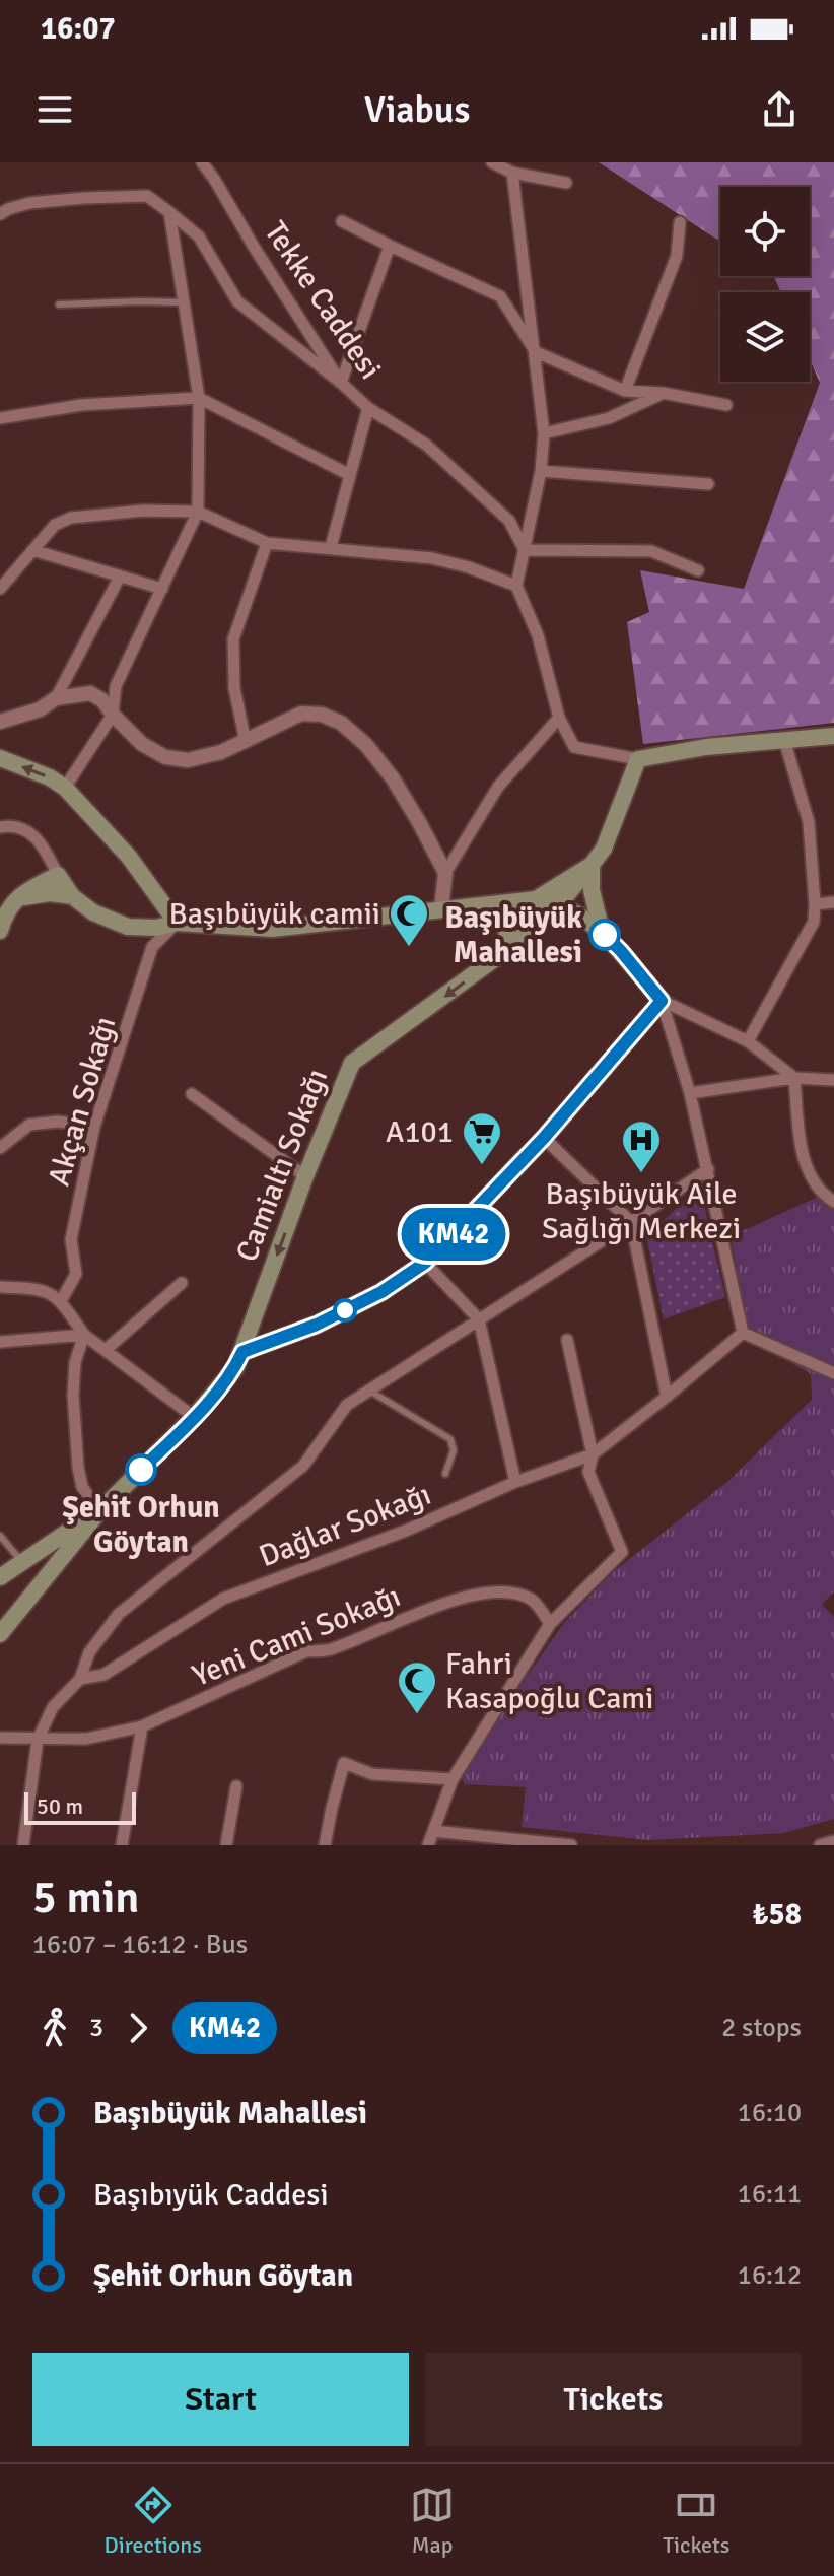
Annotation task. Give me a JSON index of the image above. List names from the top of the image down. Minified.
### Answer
{"streets":{"main road":["Camialtı Sokağı"],"street":["Tekke Caddesi","Akçan Sokağı","Dağlar Sokağı","Yeni Cami Sokağı"]},"one_way":["Camialtı Sokağı"],"places":{"other":["Başıbüyük Mahallesi","Şehit Orhun Göytan"],"mosque":["Başıbüyük camii","Fahri Kasapoğlu Cami"],"supermarket":["A101"],"hospital":["Başıbüyük Aile Sağlığı Merkezi"]},"lines":["bus line KM42"],"scale_bar":"50 m","page":{"status":"16:07","header":"Viabus","on_map":"KM42","scale":"50 m","heading":["5 min","16:07 – 16:12 · Bus","₺58"],"legs":["3","KM42","2 stops"],"list":[{"name":"Başıbüyük Mahallesi","value":"16:10"},{"name":"Başıbıyük Caddesi","value":"16:11"},{"name":"Şehit Orhun Göytan","value":"16:12"}],"buttons":["Start","Tickets"],"tabs":["Directions","Map","Tickets"]}}
